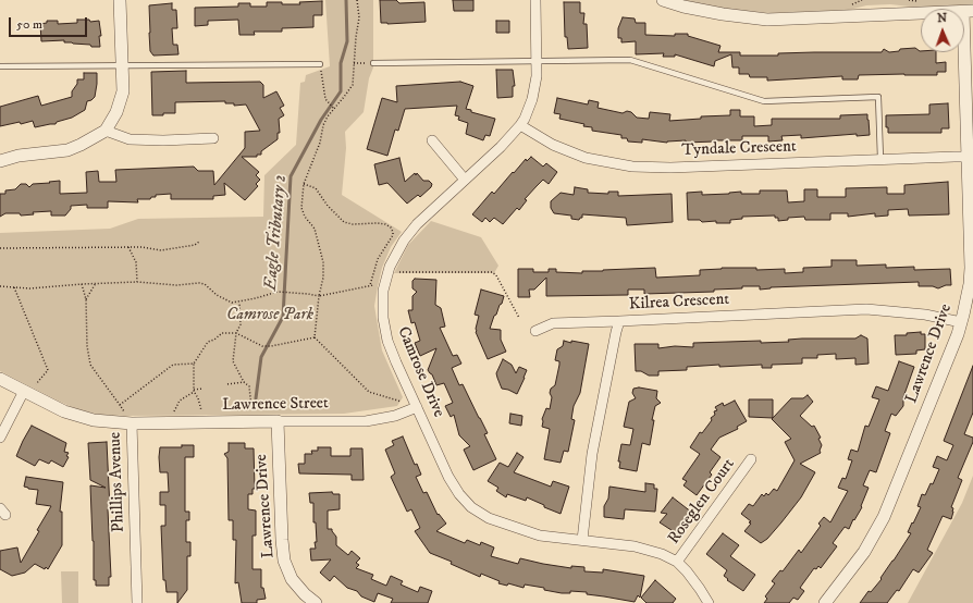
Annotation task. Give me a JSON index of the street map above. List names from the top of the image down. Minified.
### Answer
{"streets":{"street":["Tyndale Crescent","Kilrea Crescent","Lawrence Drive","Camrose Drive","Lawrence Street","Phillips Avenue","Roseglen Court"]},"crossings":[["Tyndale Crescent","Lawrence Drive"],["Tyndale Crescent","Camrose Drive"],["Kilrea Crescent","Lawrence Drive"],["Kilrea Crescent","Camrose Drive"],["Lawrence Drive","Lawrence Street"],["Camrose Drive","Lawrence Street"],["Camrose Drive","Roseglen Court"],["Lawrence Street","Phillips Avenue"]],"water":["Eagle Tributary 2"],"parks":["Camrose Park"],"scale_bar":"50 m","north":"top"}
